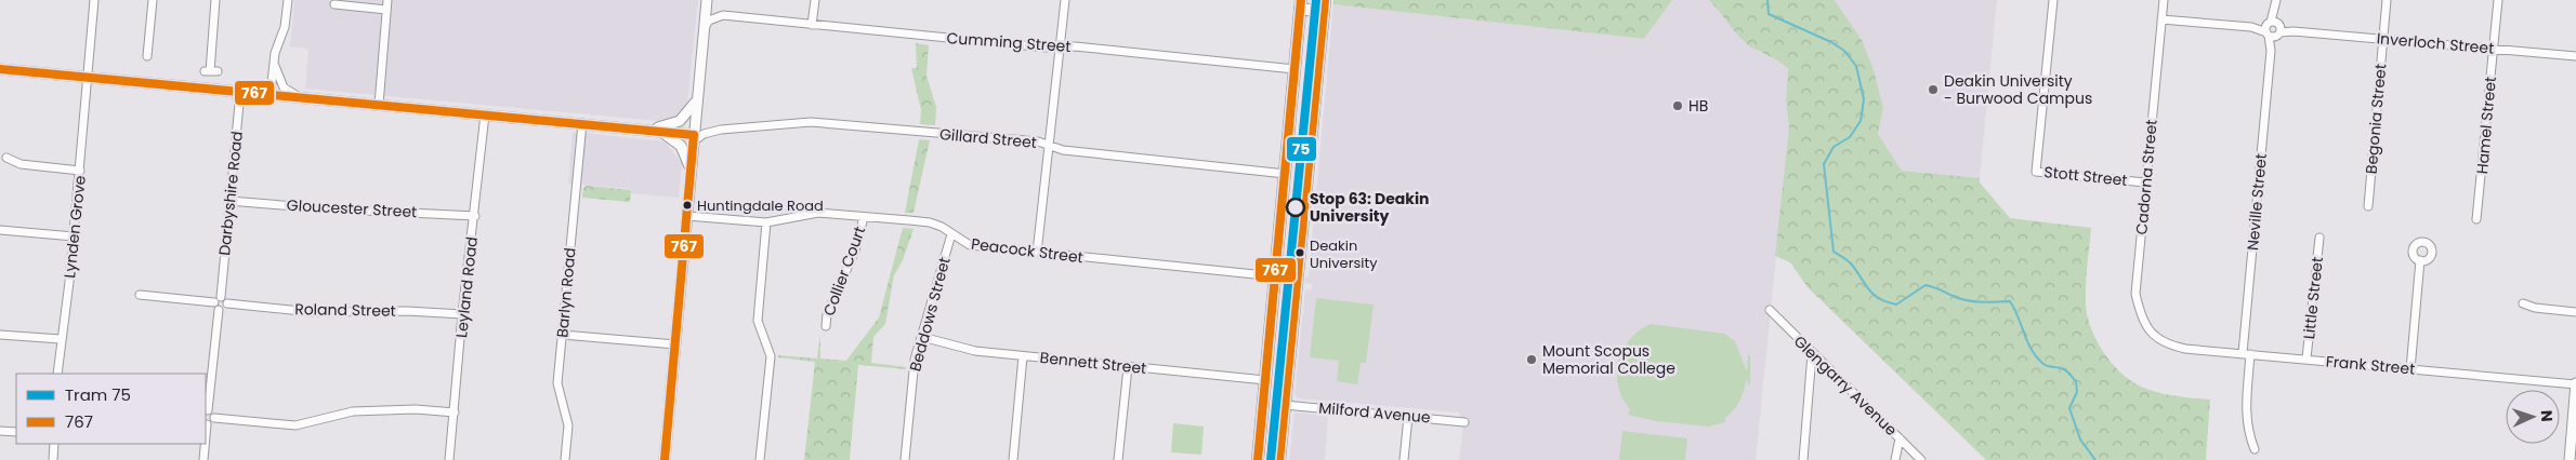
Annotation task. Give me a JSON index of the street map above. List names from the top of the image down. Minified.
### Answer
{"streets":{"street":["Cumming Street","Inverloch Street","Begonia Street","Hamel Street","Gillard Street","Stott Street","Cadorna Street","Darbyshire Road","Neville Street","Gloucester Street","Lynden Grove","Peacock Street","Collier Court","Leyland Road","Barlyn Road","Little Street","Roland Street","Beddows Street","Bennett Street","Frank Street","Glengarry Avenue","Milford Avenue"]},"crossings":[["Inverloch Street","Begonia Street"],["Inverloch Street","Hamel Street"],["Inverloch Street","Cadorna Street"],["Inverloch Street","Neville Street"],["Stott Street","Cadorna Street"],["Cadorna Street","Frank Street"],["Darbyshire Road","Gloucester Street"],["Neville Street","Frank Street"],["Gloucester Street","Leyland Road"],["Peacock Street","Collier Court"],["Peacock Street","Beddows Street"],["Leyland Road","Roland Street"],["Little Street","Frank Street"],["Beddows Street","Bennett Street"]],"places":["Deakin University - Burwood Campus","HB","Huntingdale Road","Stop 63: Deakin University","Deakin University","Mount Scopus Memorial College"],"lines":["tram line 75","transit line 767"],"legend":["Tram 75","767"],"north":"right"}
